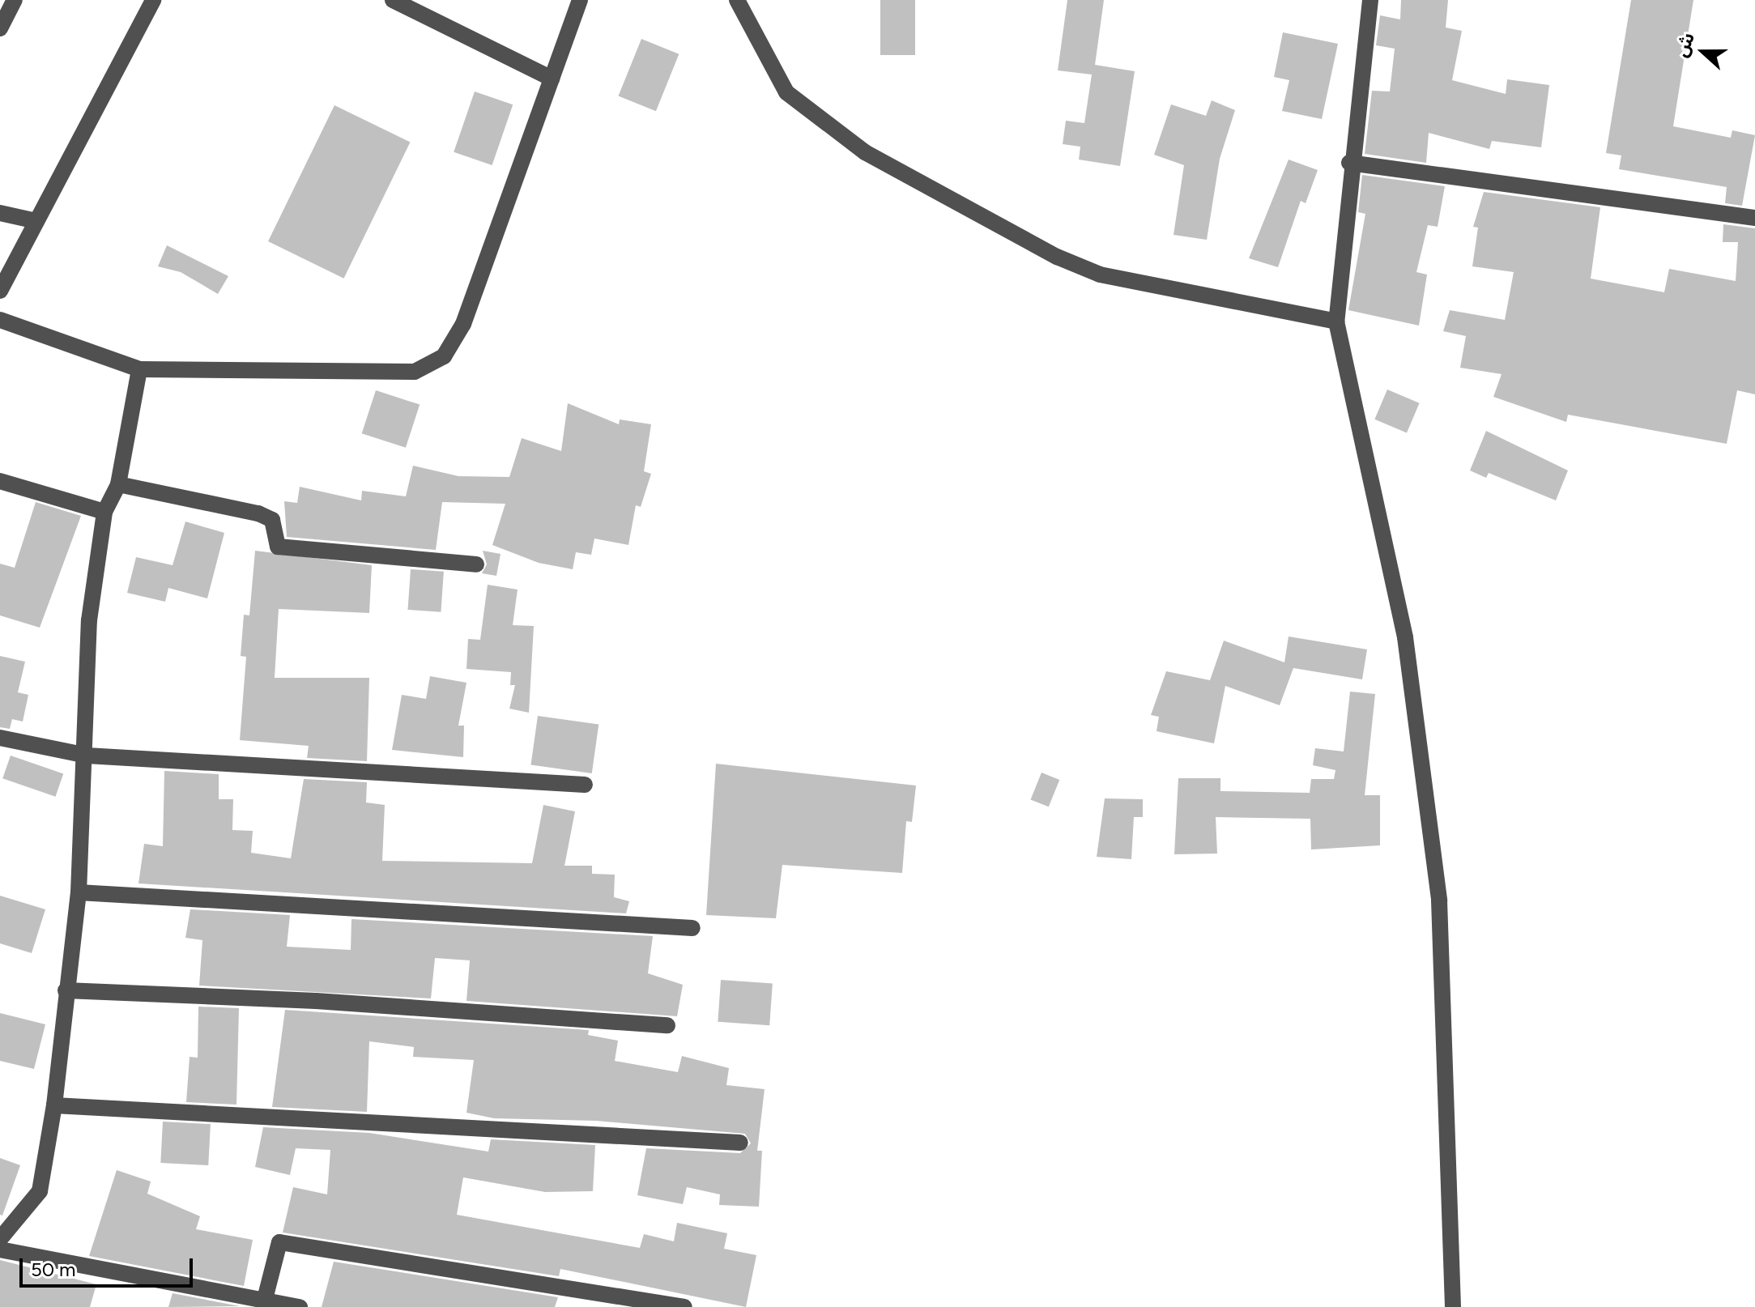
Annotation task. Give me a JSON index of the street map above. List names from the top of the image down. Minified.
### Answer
{"scale_bar":"50 m","north":"left"}
